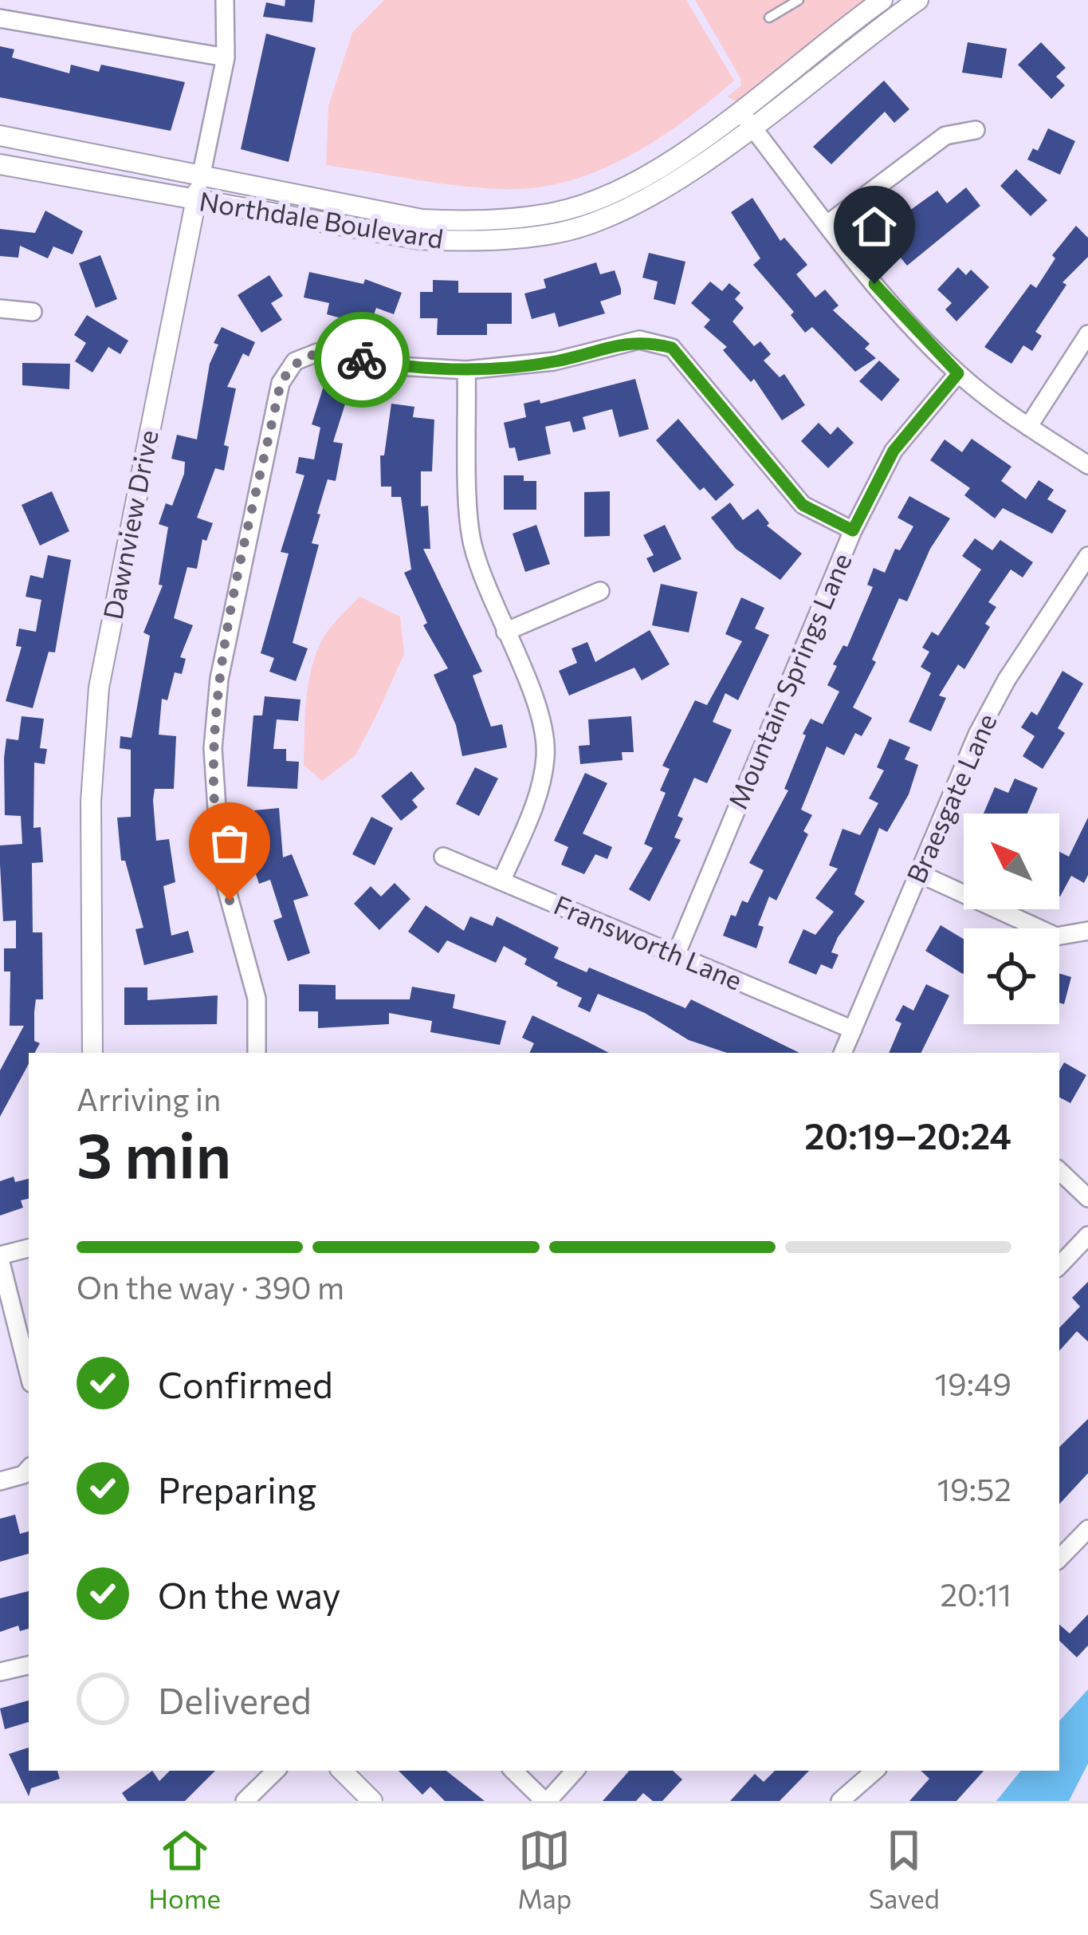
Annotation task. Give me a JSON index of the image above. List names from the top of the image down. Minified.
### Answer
{"streets":{"street":["Northdale Boulevard","Dawnview Drive","Mountain Springs Lane","Braesgate Lane","Fransworth Lane"]},"crossings":[["Northdale Boulevard","Dawnview Drive"],["Mountain Springs Lane","Fransworth Lane"],["Braesgate Lane","Fransworth Lane"]],"north":"top left","page":{"heading":["3 min","Arriving in","20:19–20:24"],"bar":"On the way · 390 m","list":[["Confirmed","19:49"],["Preparing","19:52"],["On the way","20:11"],"Delivered"],"tabs":["Home","Map","Saved"]}}
